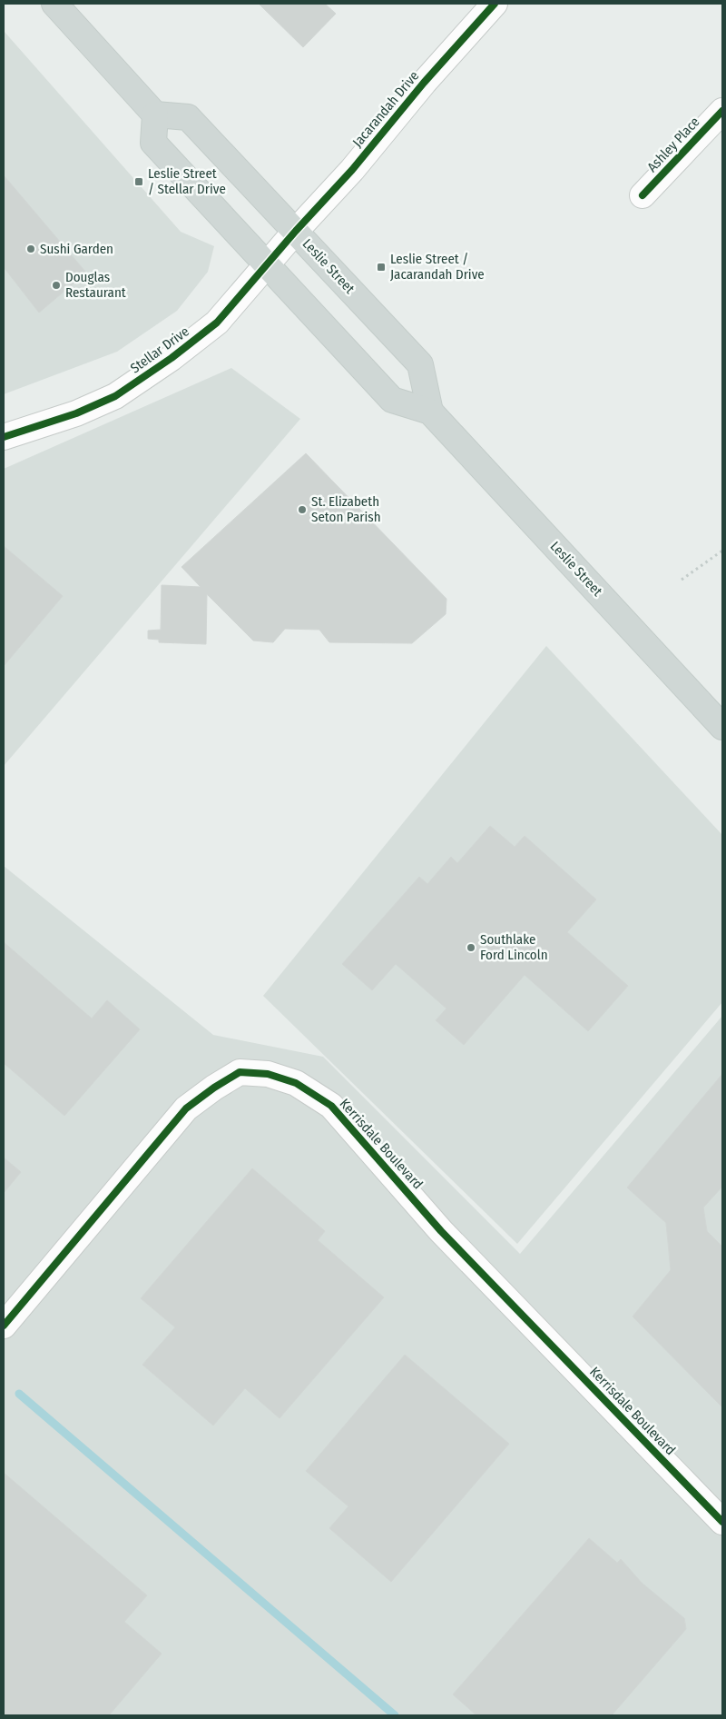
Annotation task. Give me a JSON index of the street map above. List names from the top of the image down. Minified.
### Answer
{"streets":{"main road":["Leslie Street"],"street":["Jacarandah Drive","Ashley Place","Stellar Drive","Kerrisdale Boulevard"]},"crossings":[["Jacarandah Drive","Leslie Street"],["Jacarandah Drive","Stellar Drive"],["Leslie Street","Stellar Drive"]],"places":{"transit":["Leslie Street / Stellar Drive","Leslie Street / Jacarandah Drive"],"other":["Sushi Garden","Douglas Restaurant","St. Elizabeth Seton Parish","Southlake Ford Lincoln"]}}
